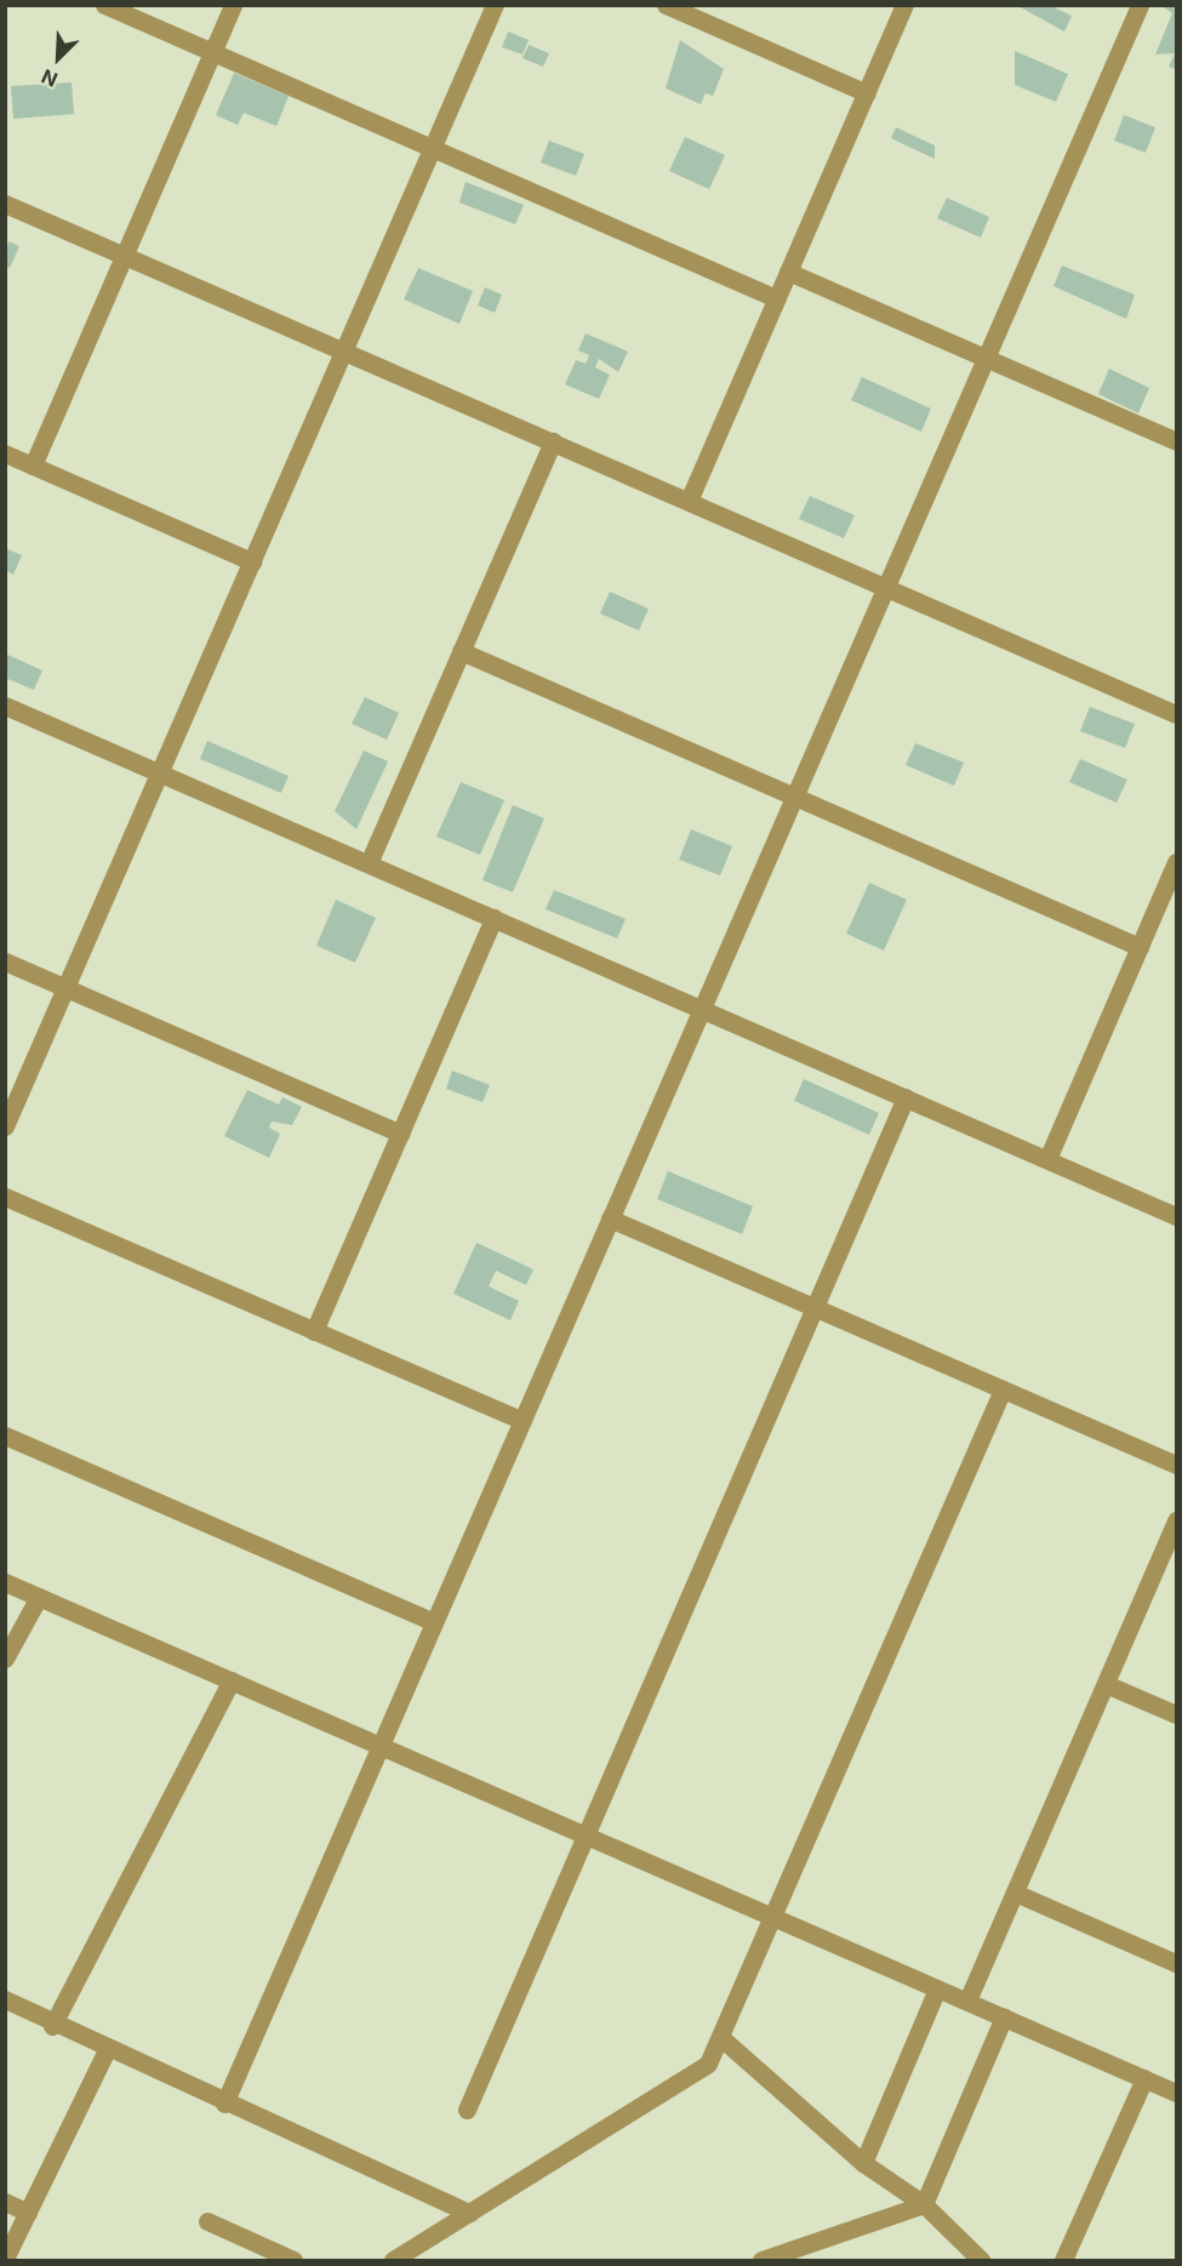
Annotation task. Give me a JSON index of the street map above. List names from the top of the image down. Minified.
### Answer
{"north":"bottom left"}
